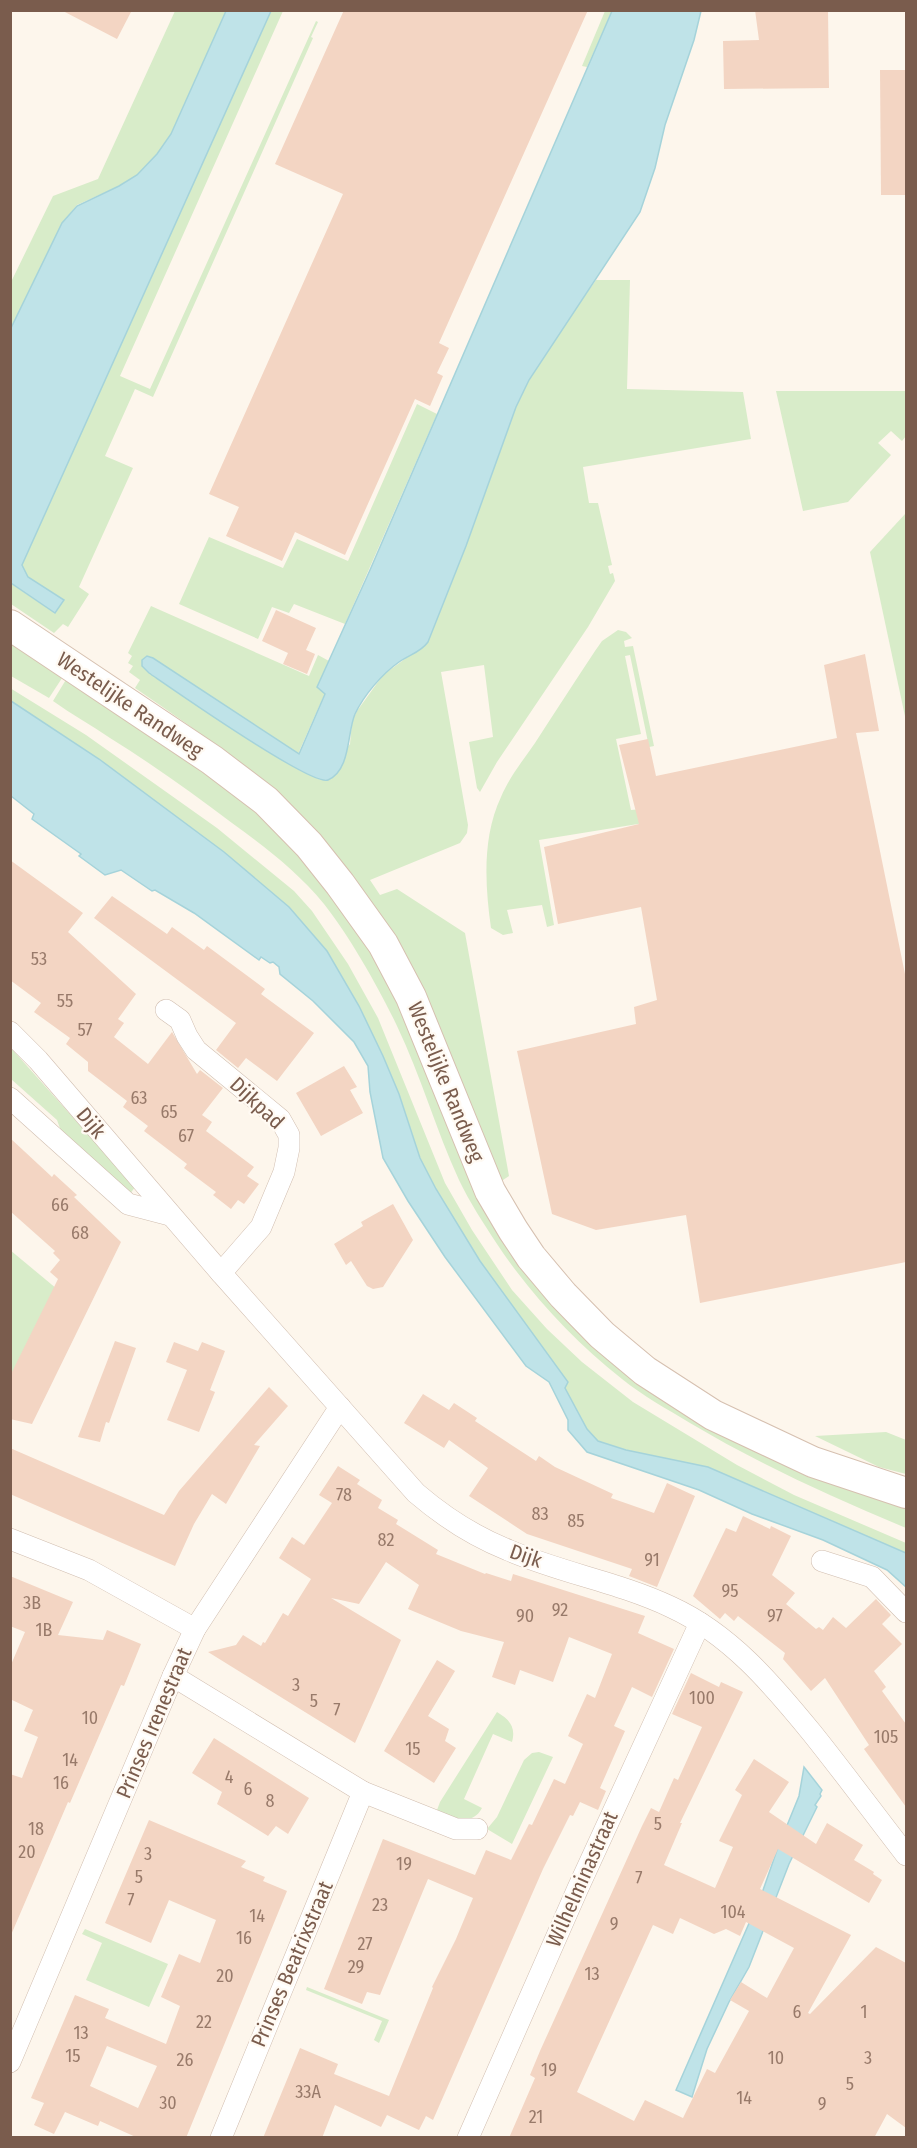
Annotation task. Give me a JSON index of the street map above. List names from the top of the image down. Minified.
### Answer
{"streets":{"street":["Westelijke Randweg","Dijkpad","Dijk","Prinses Irenestraat","Wilhelminastraat","Prinses Beatrixstraat"]},"crossings":[["Dijkpad","Dijk"],["Dijk","Prinses Irenestraat"],["Dijk","Wilhelminastraat"]],"house_numbers":["53","55","57","63","65","67","66","68","78","83","85","82","91","95","3B","92","90","97","1B","3","100","5","7","10","105","15","14","4","16","6","8","5","18","20","3","19","5","7","7","23","104","14","9","16","27","29","13","20","6","1","22","13","15","10","3","26","19","5","33A","14","30","9","21"]}
